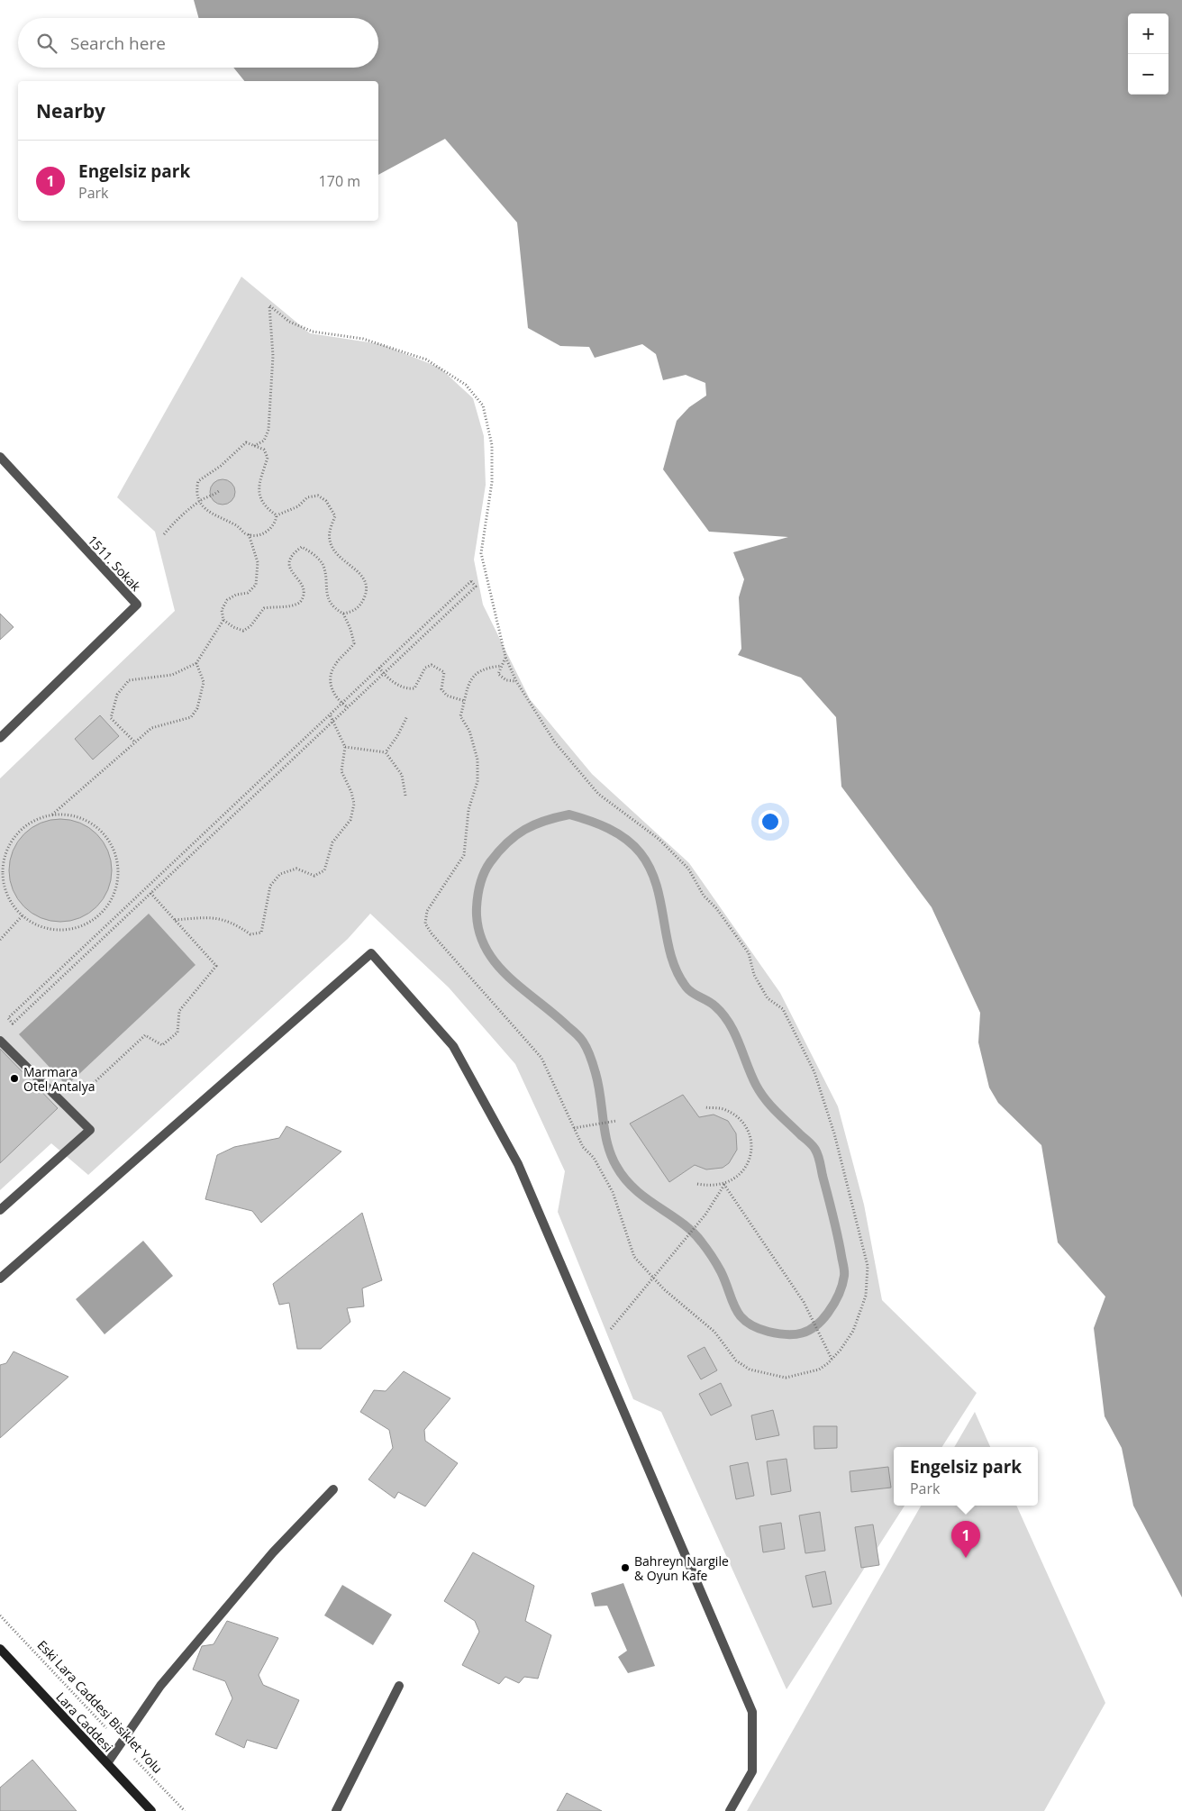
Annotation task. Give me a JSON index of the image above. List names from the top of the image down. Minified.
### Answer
{"streets":{"street":["1511. Sokak","Lara Caddesi"],"path":["Eski Lara Caddesi Bisiklet Yolu"]},"places":["Marmara Otel Antalya","Bahreyn Nargile & Oyun Kafe"],"page":{"map_buttons":["+","−"],"search":"Search here","heading":"Nearby","list":[{"mark":"1","name":"Engelsiz park","note":"Park","value":"170 m"}],"popup":["Engelsiz park","Park"],"pins":"1"}}
